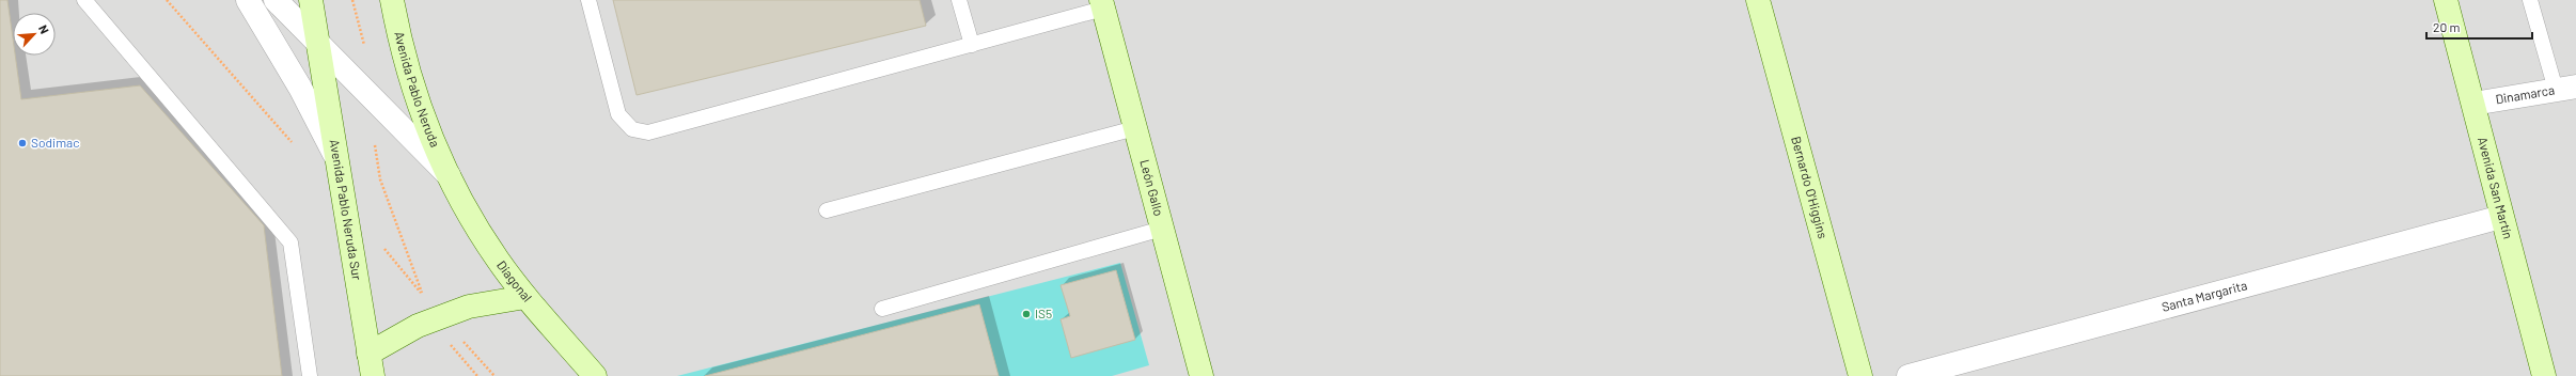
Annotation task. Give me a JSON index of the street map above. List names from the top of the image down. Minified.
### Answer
{"streets":{"street":["Avenida Pablo Neruda","Dinamarca","León Gallo","Bernardo O'Higgins","Avenida San Martín","Avenida Pablo Neruda Sur","Diagonal","Santa Margarita"]},"crossings":[["Avenida Pablo Neruda","Diagonal"],["Dinamarca","Avenida San Martín"],["Avenida San Martín","Santa Margarita"]],"places":["Sodimac","IS5"],"scale_bar":"20 m","north":"top right"}
